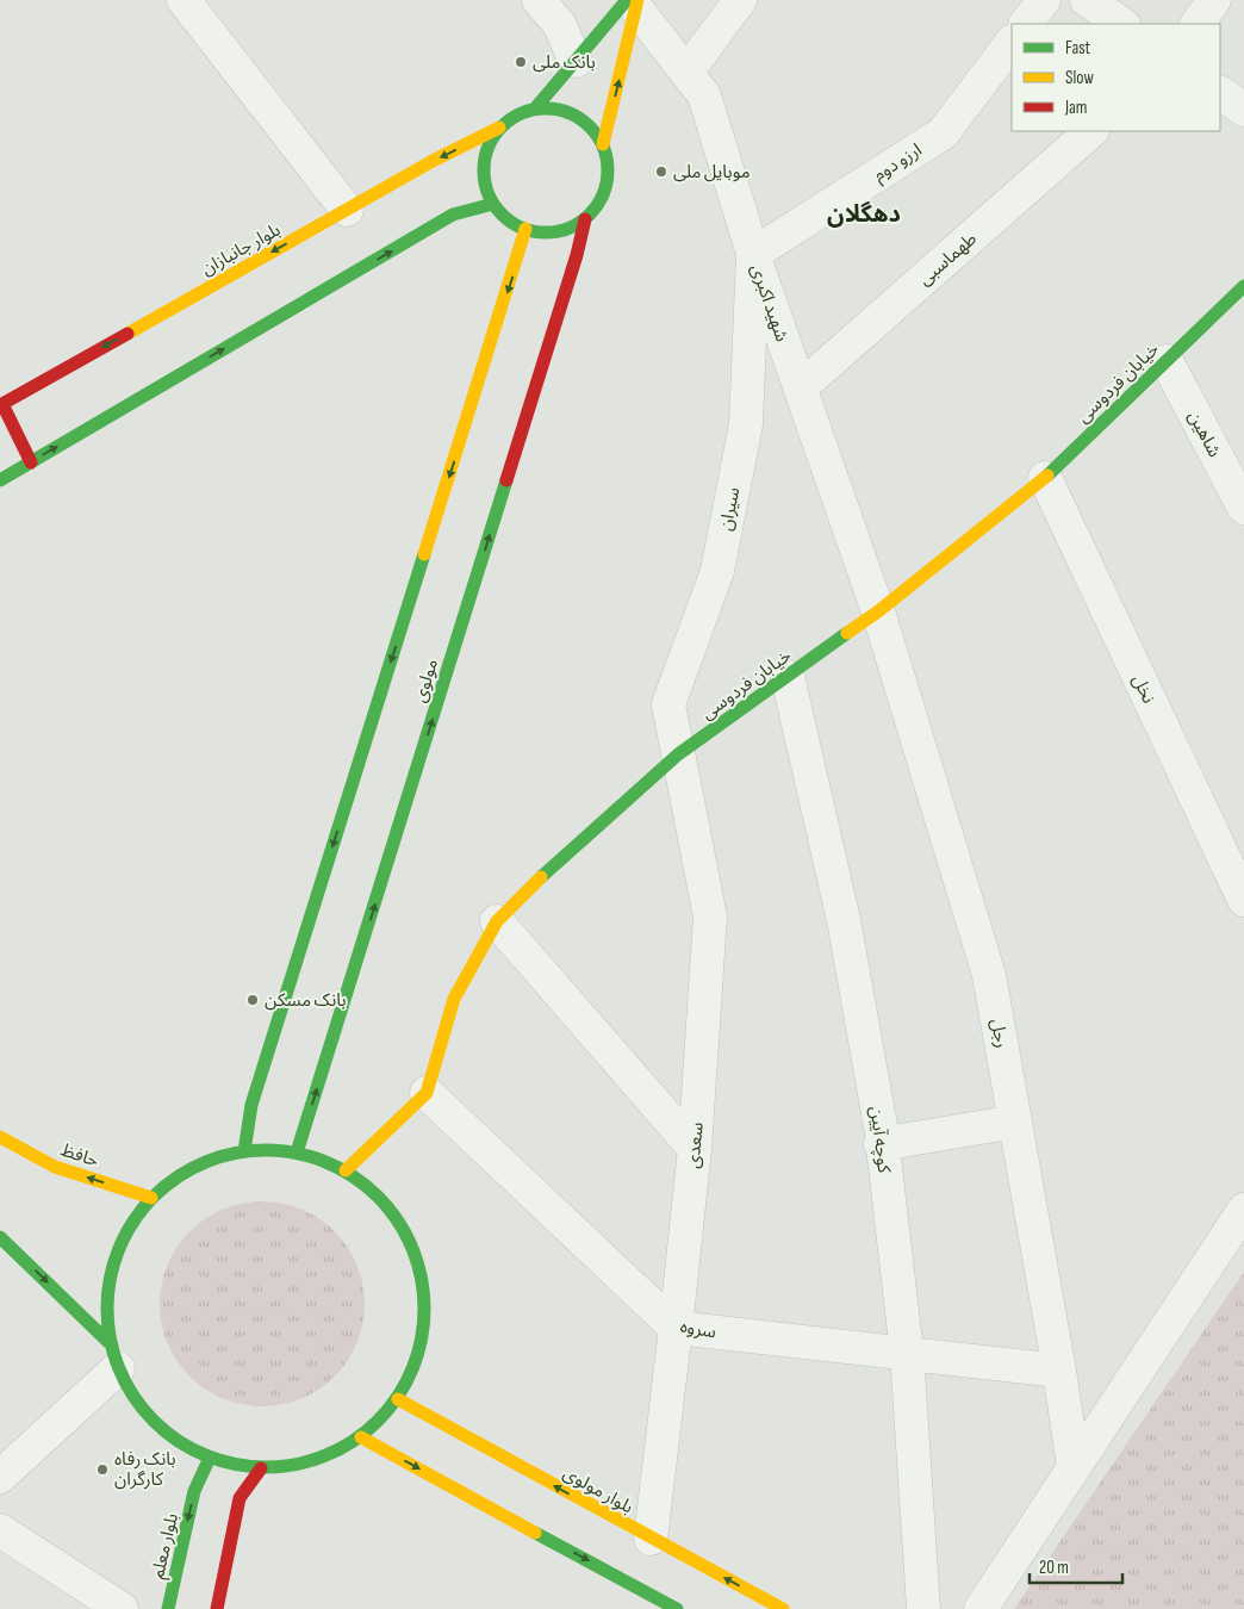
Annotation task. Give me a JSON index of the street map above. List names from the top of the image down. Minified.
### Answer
{"streets":{"street":["ارزو دوم","بلوار جانبازان","طهماسبی","شهید اکبری","خیابان فردوسی","شاهین","سیران","مولوی","نخل","رجل","کوچه آیین","سعدی","حافظ","سروه","بلوار مولوی","بلوار معلم"]},"crossings":[["ارزو دوم","شهید اکبری"],["ارزو دوم","سیران"],["بلوار جانبازان","مولوی"],["طهماسبی","شهید اکبری"],["شهید اکبری","خیابان فردوسی"],["شهید اکبری","سیران"],["شهید اکبری","رجل"],["خیابان فردوسی","شاهین"],["خیابان فردوسی","سیران"],["خیابان فردوسی","نخل"],["خیابان فردوسی","رجل"],["خیابان فردوسی","کوچه آیین"],["خیابان فردوسی","سعدی"],["خیابان فردوسی","سروه"],["سیران","سعدی"],["رجل","سروه"],["کوچه آیین","سروه"],["سعدی","سروه"],["سعدی","بلوار مولوی"]],"districts":["دهگلان"],"places":["بانک ملی","موبایل ملی","بانک مسکن","بانک رفاه کارگران"],"legend":["Fast","Slow","Jam"],"scale_bar":"20 m"}
